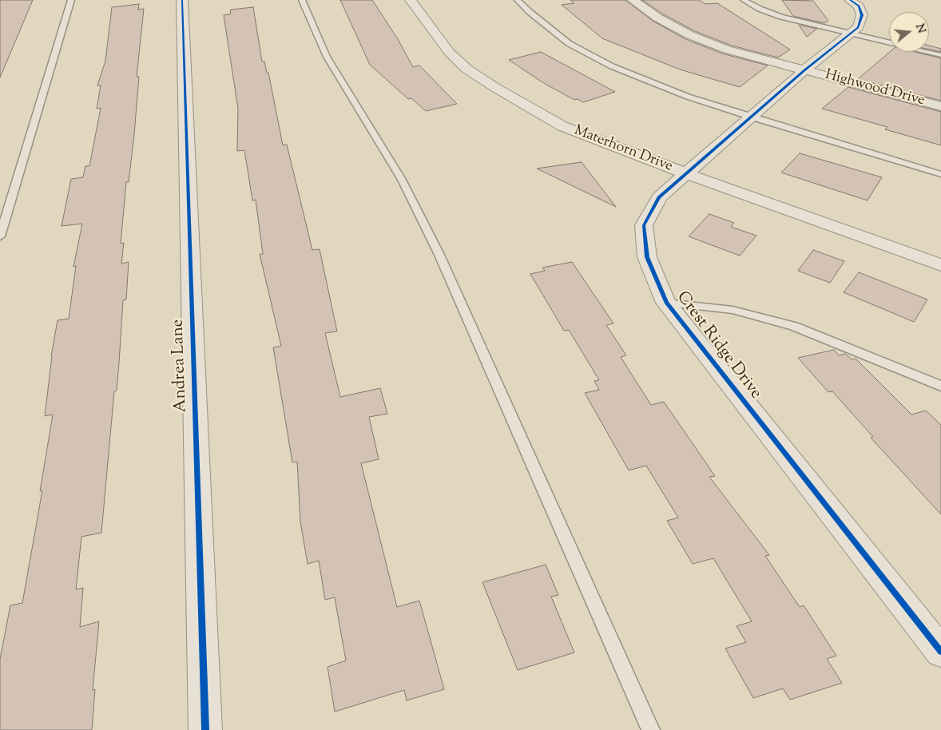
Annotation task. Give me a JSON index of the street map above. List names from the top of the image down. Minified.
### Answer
{"streets":{"street":["Highwood Drive","Materhorn Drive","Crest Ridge Drive","Andrea Lane"]},"crossings":[["Highwood Drive","Crest Ridge Drive"],["Materhorn Drive","Crest Ridge Drive"]],"north":"right"}
